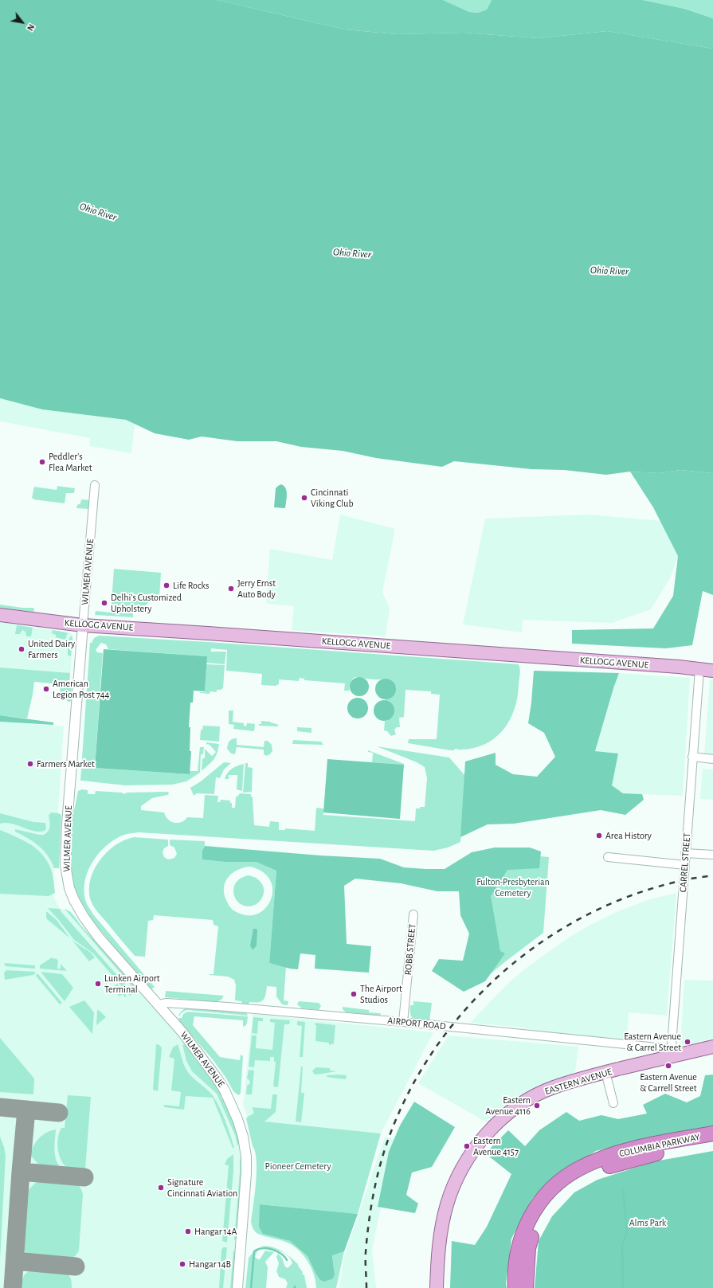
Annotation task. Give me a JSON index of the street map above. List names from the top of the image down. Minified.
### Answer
{"streets":{"highway":["COLUMBIA PARKWAY"],"main road":["KELLOGG AVENUE","EASTERN AVENUE"],"street":["WILMER AVENUE","CARREL STREET","ROBB STREET","AIRPORT ROAD"]},"crossings":[["WILMER AVENUE","KELLOGG AVENUE"],["WILMER AVENUE","AIRPORT ROAD"],["KELLOGG AVENUE","CARREL STREET"],["CARREL STREET","AIRPORT ROAD"],["CARREL STREET","EASTERN AVENUE"],["ROBB STREET","AIRPORT ROAD"],["AIRPORT ROAD","EASTERN AVENUE"]],"water":["Ohio River"],"parks":["Fulton-Presbyterian Cemetery","Pioneer Cemetery","Alms Park"],"places":["Peddler's Flea Market","Cincinnati Viking Club","Life Rocks","Jerry Ernst Auto Body","Delhi's Customized Upholstery","United Dairy Farmers","American Legion Post 744","Farmers Market","Area History","Lunken Airport Terminal","The Airport Studios","Eastern Avenue & Carrel Street","Eastern Avenue & Carrell Street","Eastern Avenue 4116","Eastern Avenue 4157","Signature Cincinnati Aviation","Hangar 14A","Hangar 14B"],"north":"bottom right"}
